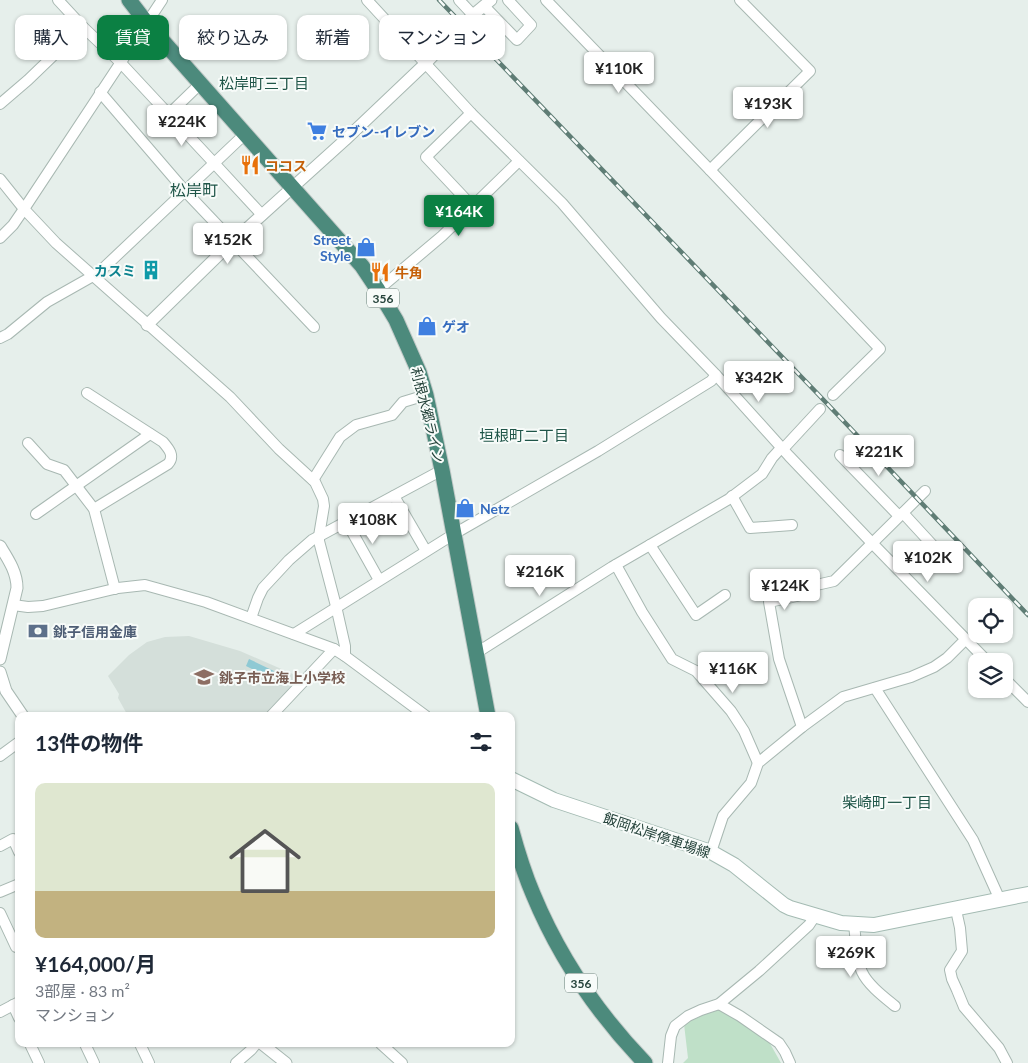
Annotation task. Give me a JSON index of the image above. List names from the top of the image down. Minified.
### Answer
{"streets":{"highway":["356","利根水郷ライン"],"main road":["飯岡松岸停車場線"]},"districts":["松岸町三丁目","松岸町","垣根町二丁目","柴崎町一丁目"],"places":{"supermarket":["セブン-イレブン"],"restaurant":["ココス","牛角"],"shop":["Street Style","ゲオ","Netz"],"building":["カスミ"],"bank":["銚子信用金庫"],"school or university":["銚子市立海上小学校"]},"page":{"chip":["購入","賃貸","絞り込み","新着","マンション"],"price":["¥110K","¥193K","¥224K","¥164K","¥152K","¥342K","¥221K","¥108K","¥102K","¥216K","¥124K","¥116K","¥269K"],"heading":"13件の物件","list":[{"name":"¥164,000/月","note":"3部屋 · 83 m² · マンション"}]}}
